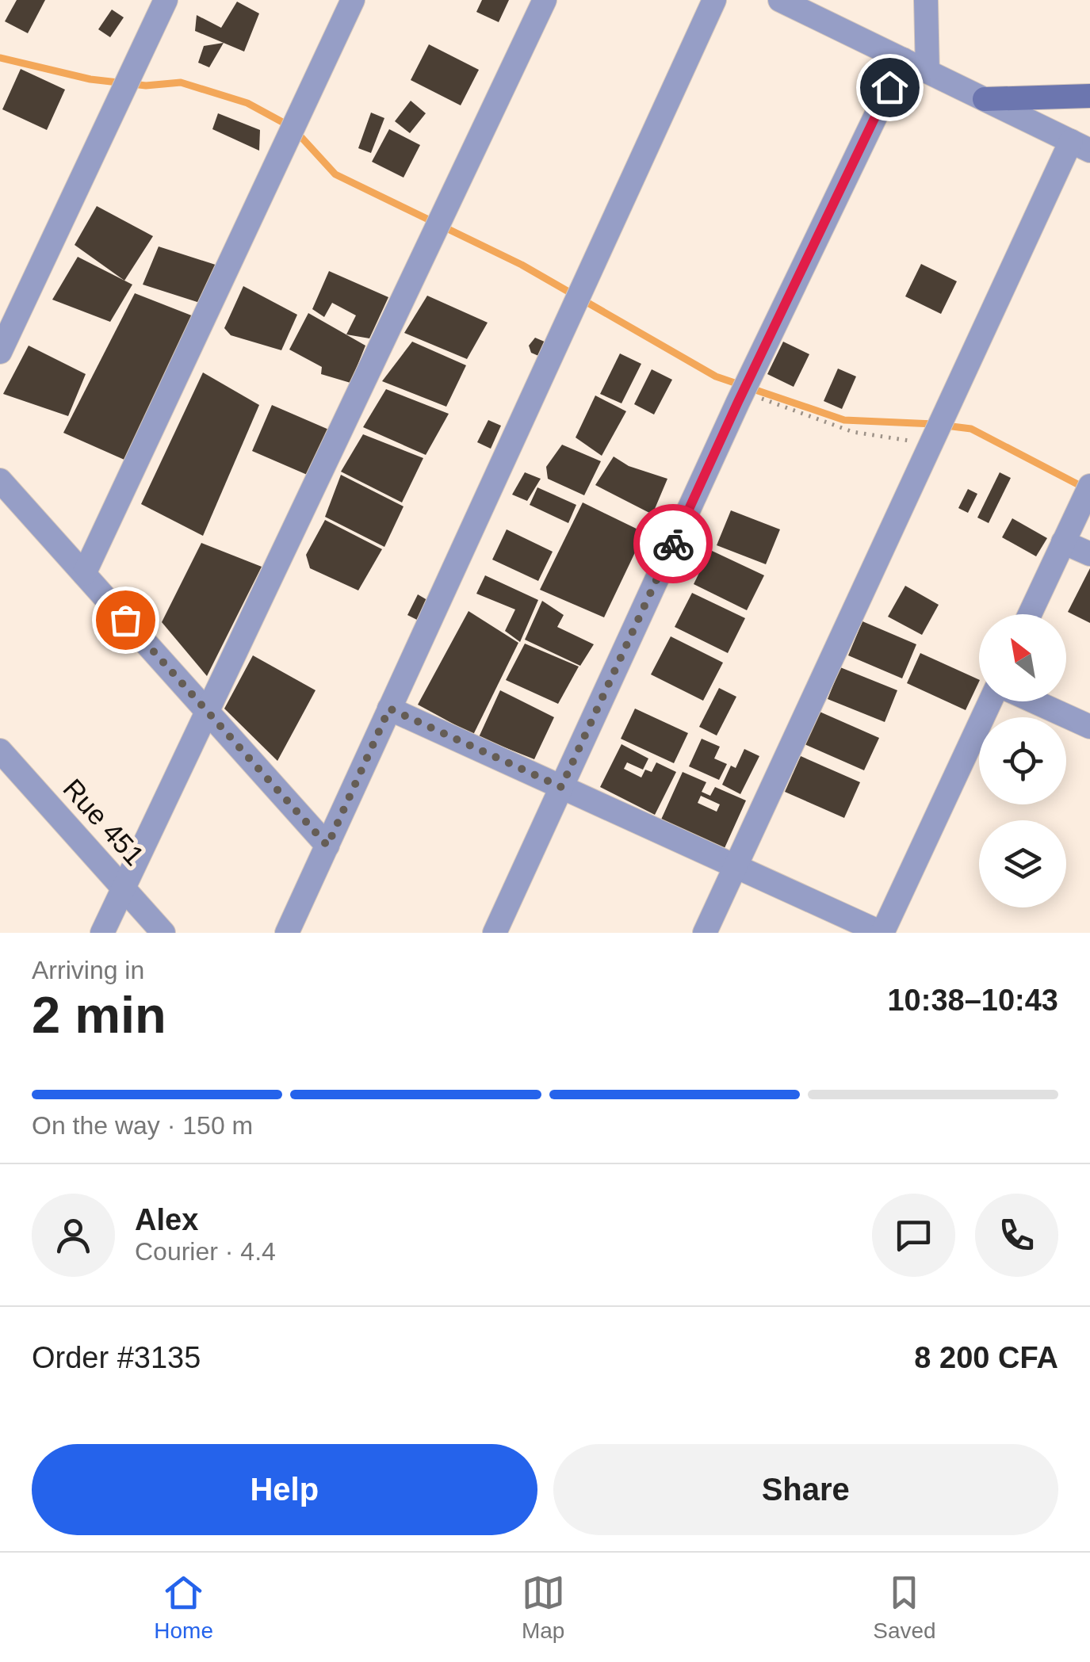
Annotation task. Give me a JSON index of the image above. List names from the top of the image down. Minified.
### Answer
{"streets":{"street":["Rue 451"]},"north":"top left","page":{"heading":["2 min","Arriving in","10:38–10:43"],"panel":["Alex","Courier · 4.4","Order #3135","8 200 CFA"],"bar":"On the way · 150 m","buttons":["Help","Share"],"tabs":["Home","Map","Saved"]}}
